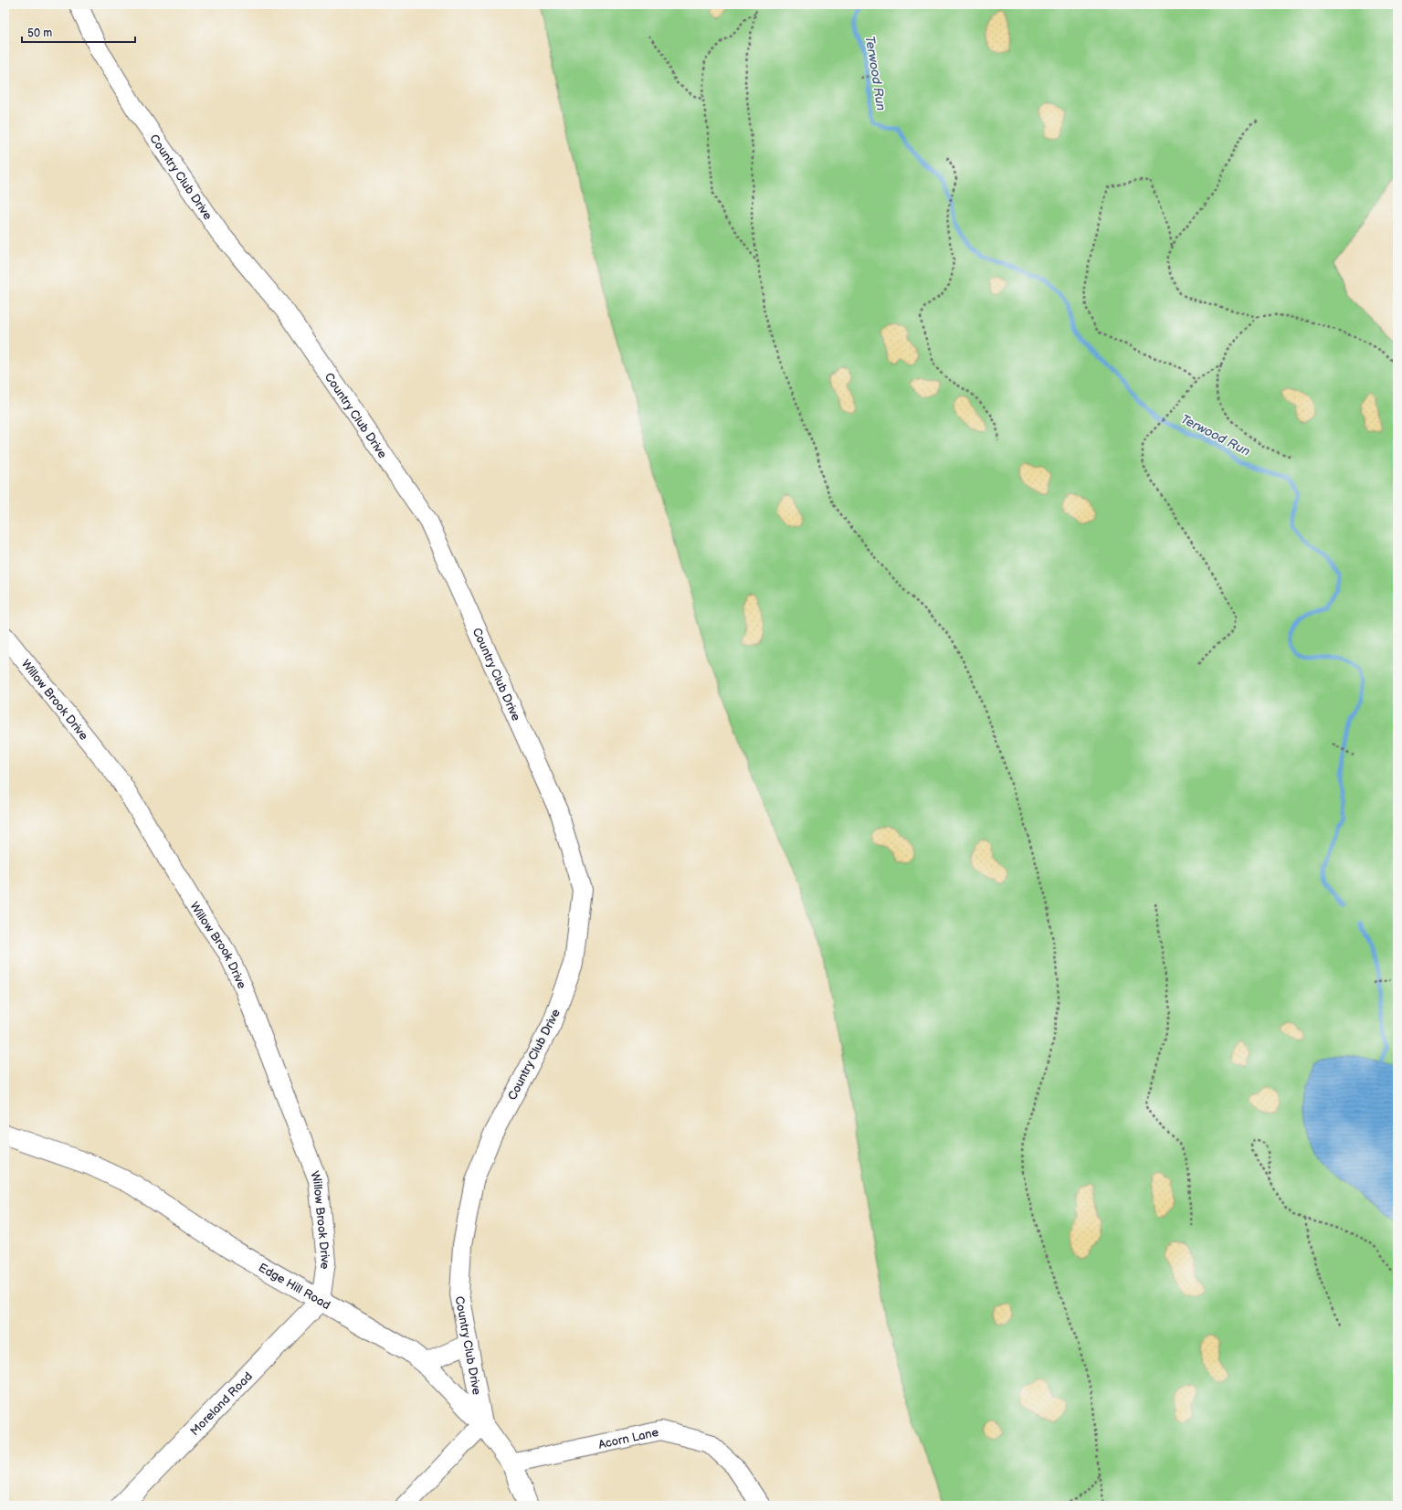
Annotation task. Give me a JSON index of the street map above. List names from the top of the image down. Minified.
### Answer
{"streets":{"main road":["Edge Hill Road","Moreland Road"],"street":["Country Club Drive","Willow Brook Drive","Acorn Lane"]},"crossings":[["Country Club Drive","Edge Hill Road"],["Willow Brook Drive","Edge Hill Road"],["Willow Brook Drive","Moreland Road"],["Edge Hill Road","Moreland Road"],["Edge Hill Road","Acorn Lane"]],"water":["Terwood Run"],"scale_bar":"50 m"}
